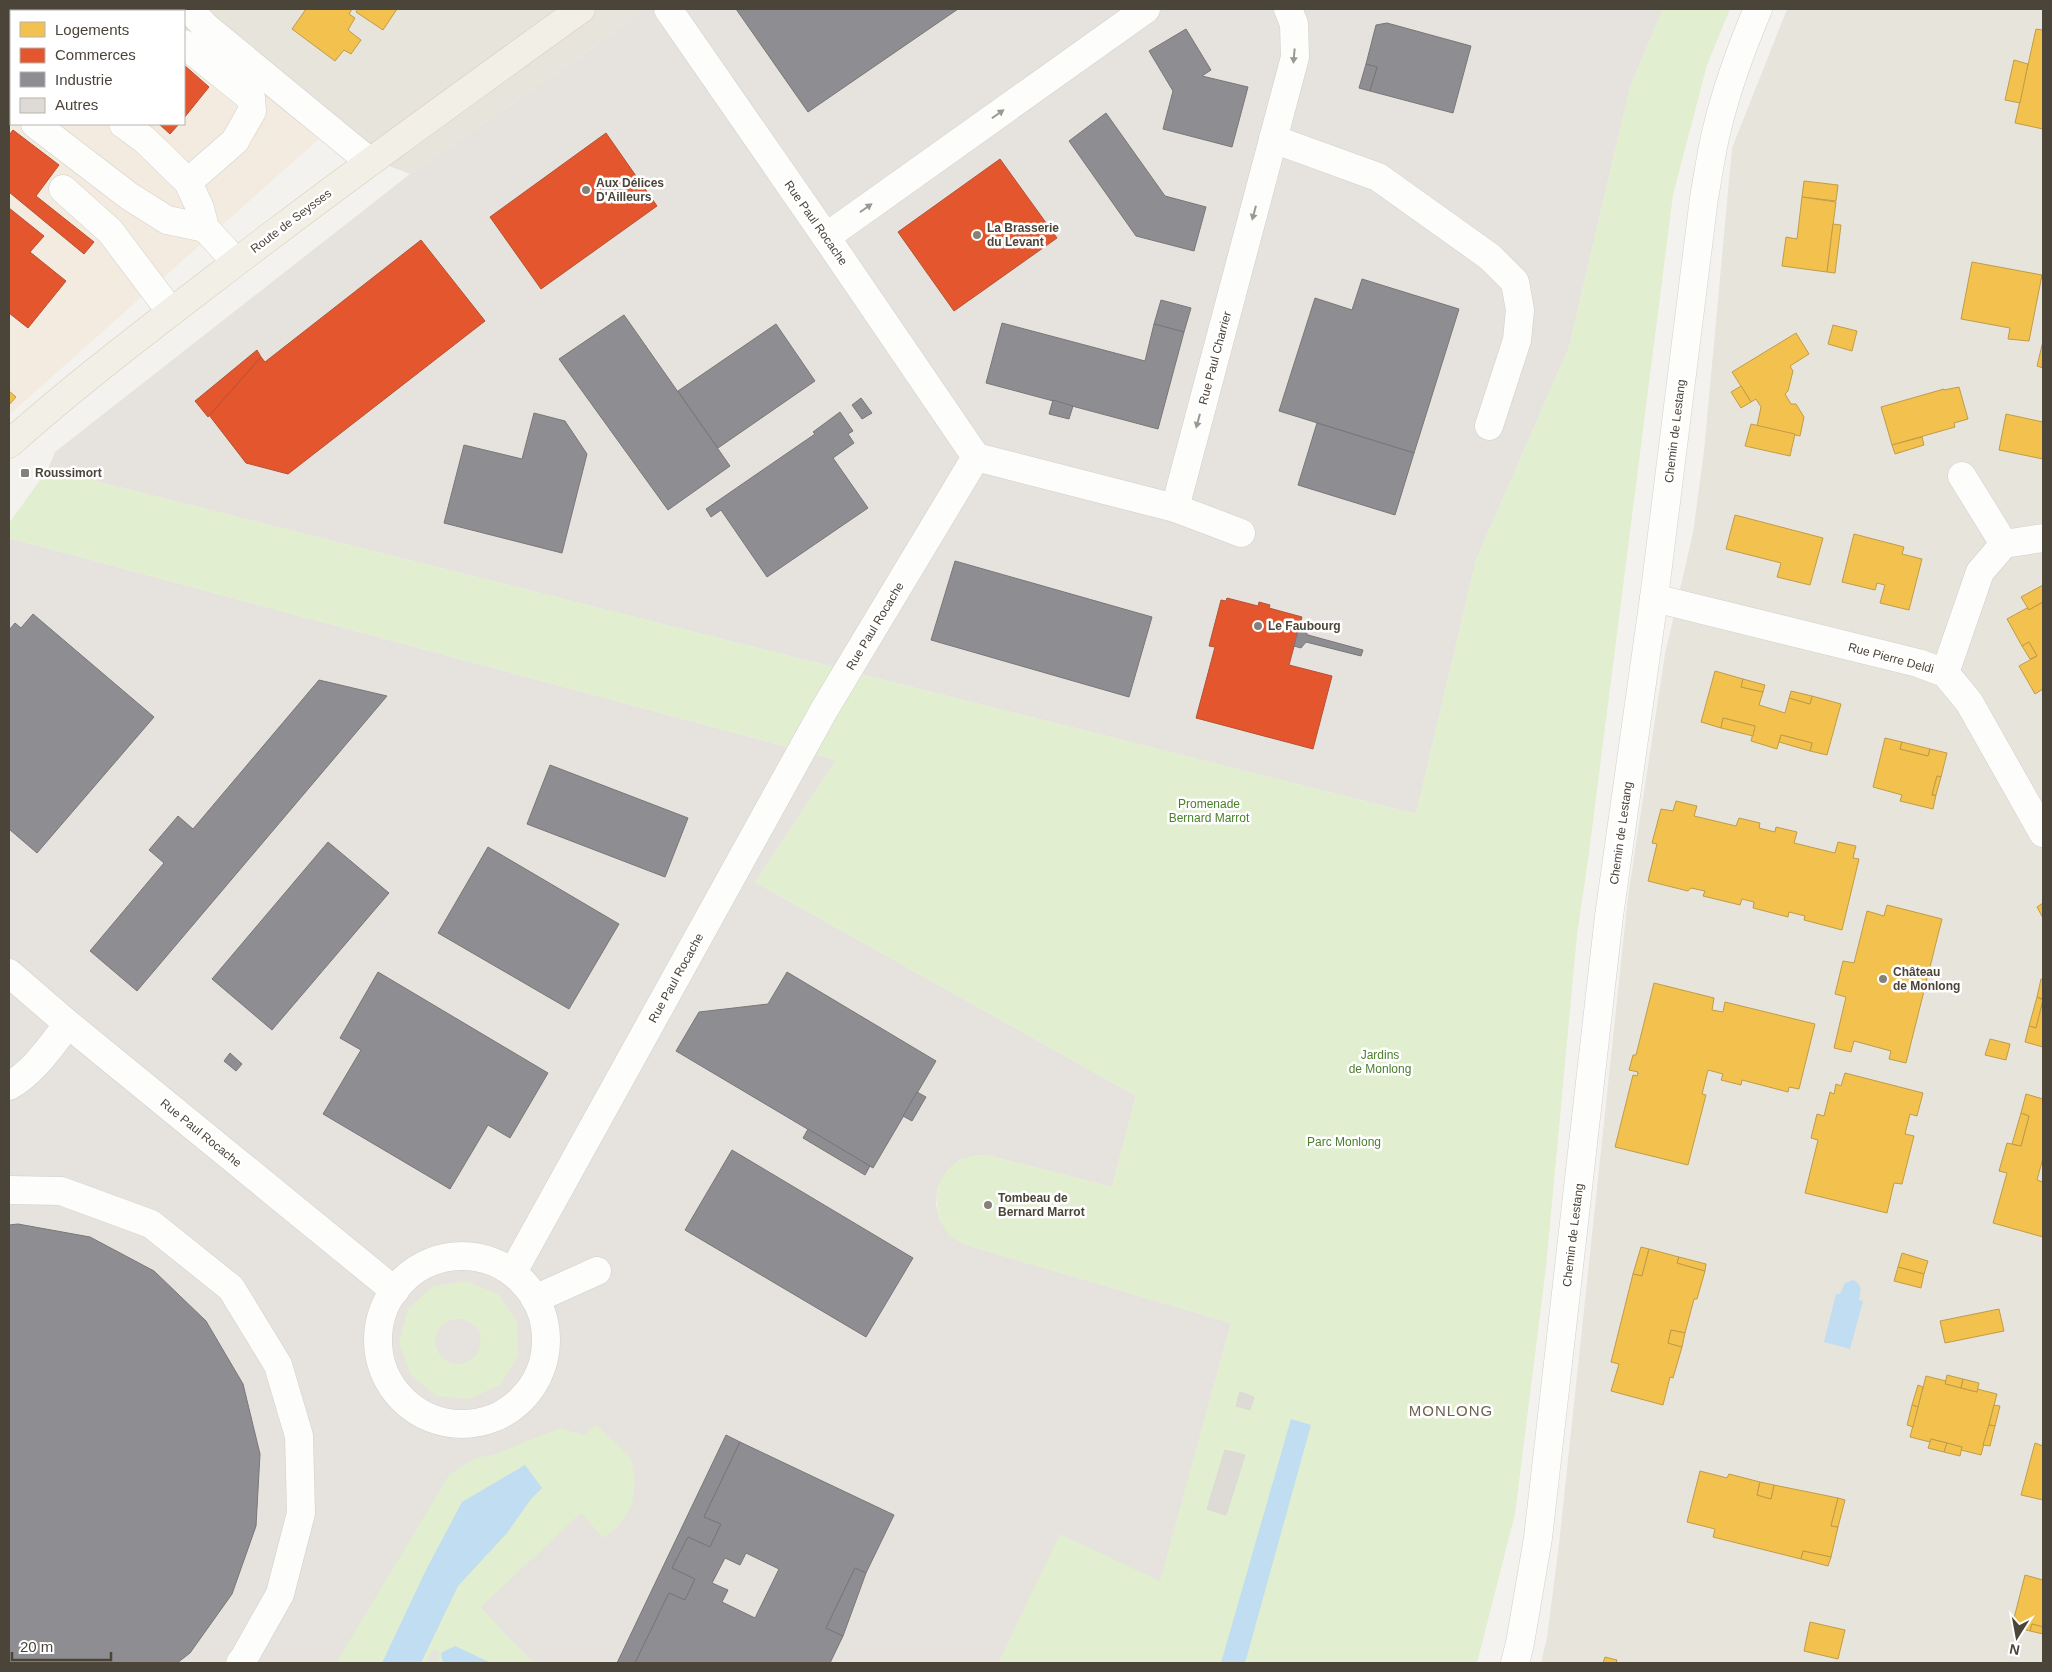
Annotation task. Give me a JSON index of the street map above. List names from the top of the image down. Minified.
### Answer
{"streets":{"main road":["Route de Seysses"],"street":["Rue Paul Rocache","Rue Paul Charrier","Chemin de Lestang","Rue Pierre Deldi"]},"crossings":[["Chemin de Lestang","Rue Pierre Deldi"]],"one_way":["Rue Paul Charrier"],"districts":["MONLONG"],"parks":["Promenade Bernard Marrot","Jardins de Monlong","Parc Monlong"],"places":{"other":["Aux Délices D'Ailleurs","La Brasserie du Levant","Le Faubourg","Château de Monlong","Tombeau de Bernard Marrot"],"transit":["Roussimort"]},"legend":["Logements","Commerces","Industrie","Autres"],"scale_bar":"20 m","north":"bottom"}
